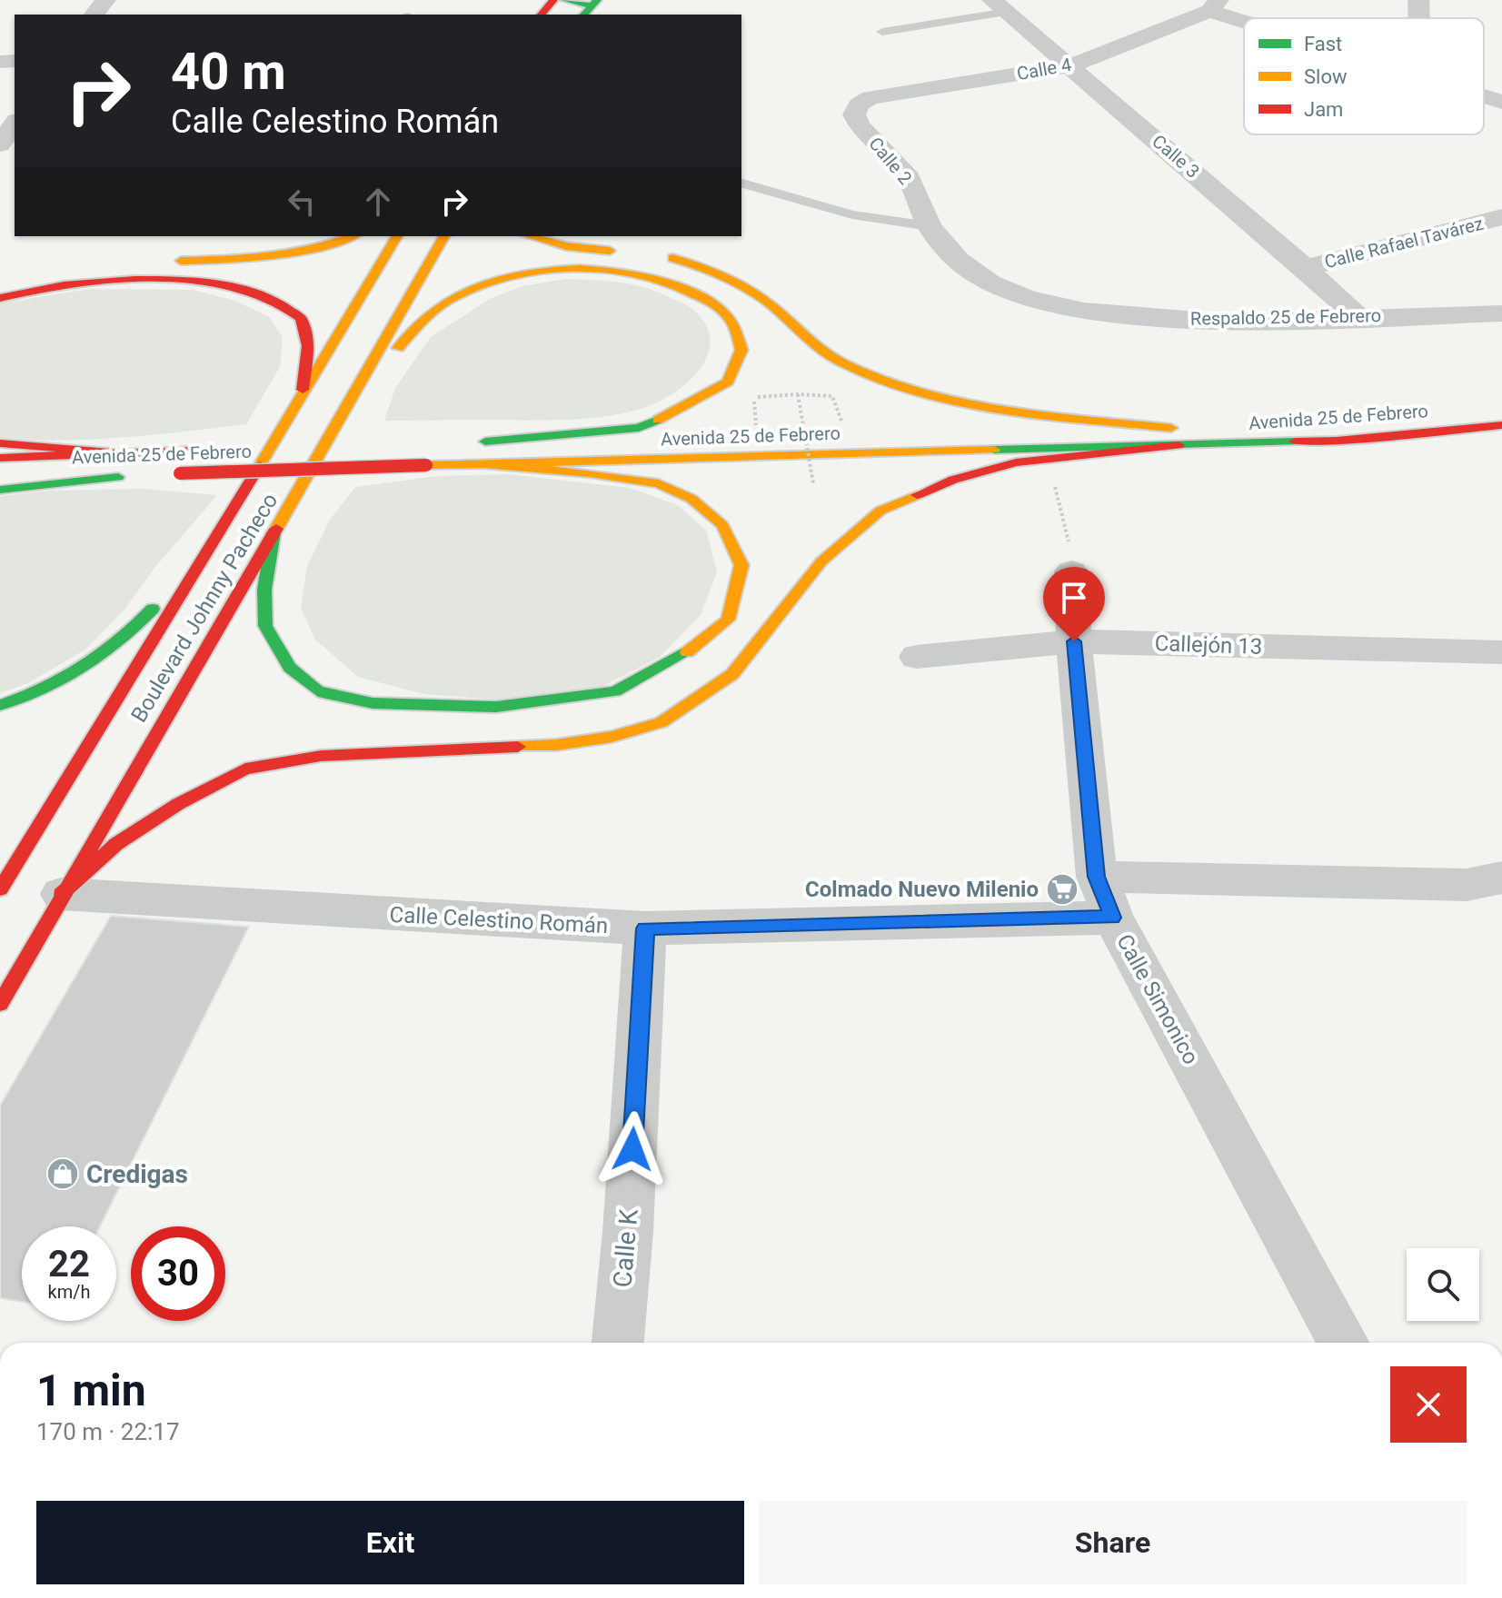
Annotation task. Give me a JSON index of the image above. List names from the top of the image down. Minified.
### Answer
{"streets":{"main road":["Avenida 25 de Febrero","Boulevard Johnny Pacheco"],"street":["Calle 4","Calle 3","Calle 2","Calle Rafael Tavárez","Respaldo 25 de Febrero","Callejón 13","Calle Celestino Román","Calle Simonico","Calle K"]},"crossings":[["Calle 4","Calle 3"],["Calle 4","Calle 2"],["Calle 3","Calle Rafael Tavárez"],["Calle 3","Respaldo 25 de Febrero"],["Calle 2","Respaldo 25 de Febrero"],["Avenida 25 de Febrero","Boulevard Johnny Pacheco"],["Boulevard Johnny Pacheco","Calle Celestino Román"],["Callejón 13","Calle Simonico"],["Calle Celestino Román","Calle Simonico"],["Calle Celestino Román","Calle K"]],"places":{"supermarket":["Colmado Nuevo Milenio"],"shop":["Credigas"]},"legend":["Fast","Slow","Jam"],"page":{"turn":["40 m","Calle Celestino Román"],"speed":"22 km/h","limit":"30","heading":["1 min","170 m · 22:17"],"buttons":["Exit","Share"]}}
